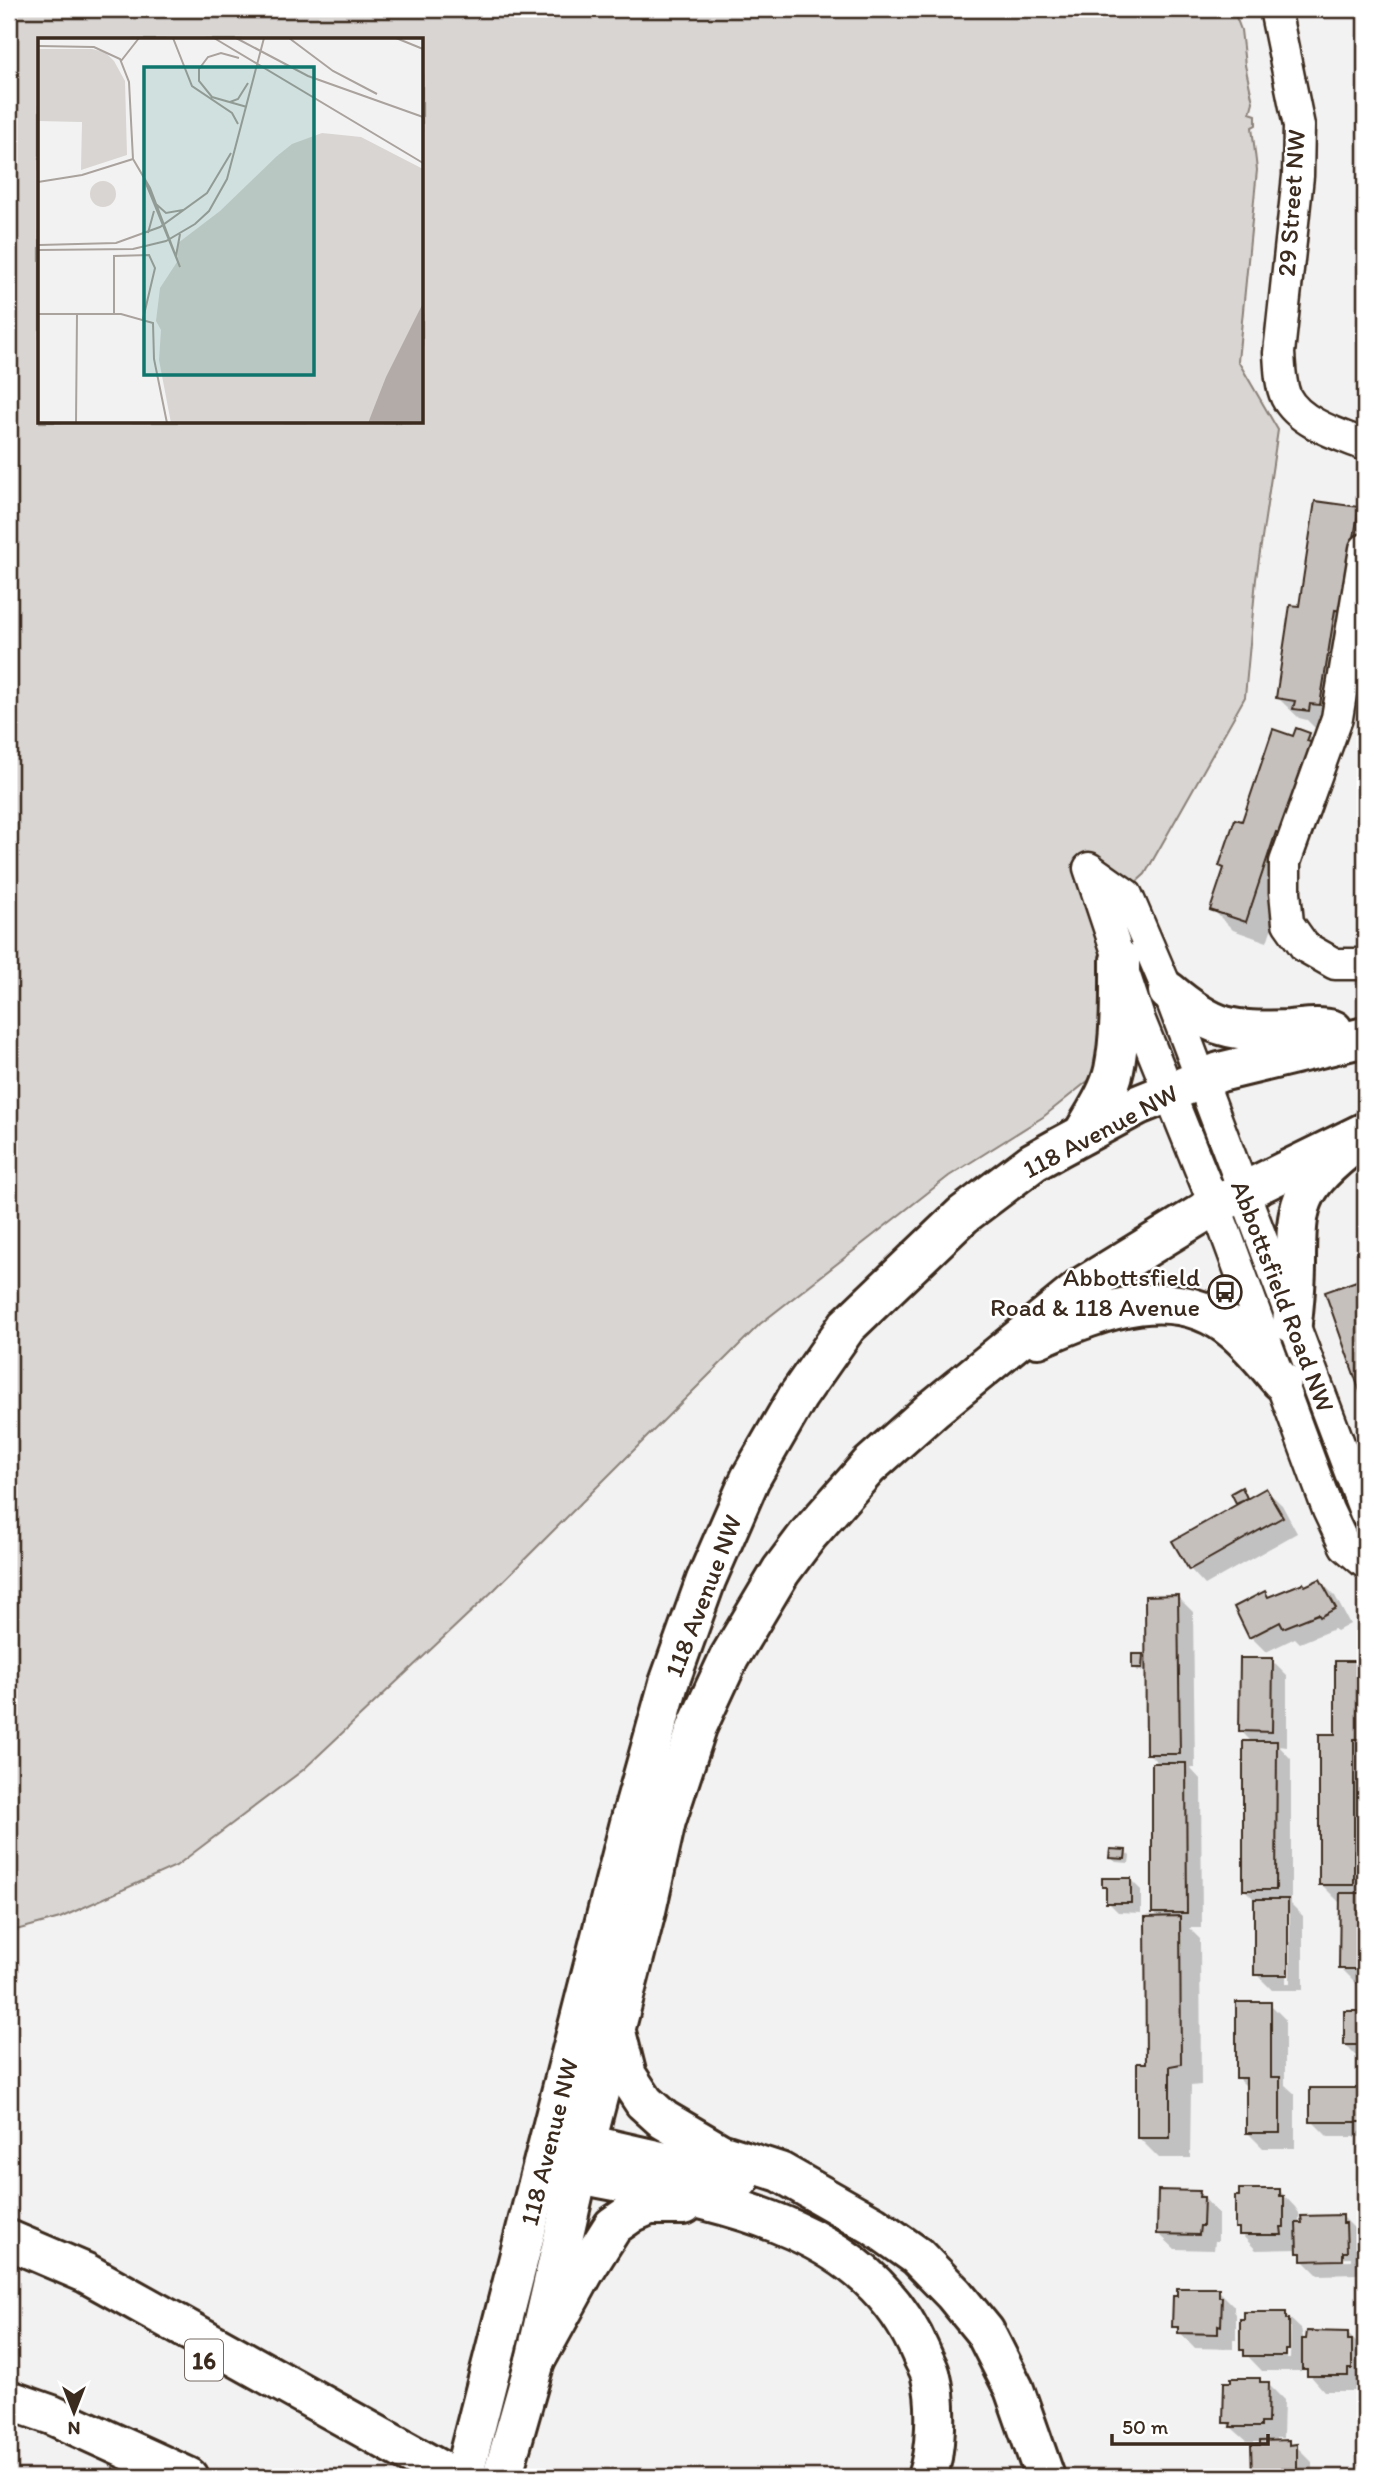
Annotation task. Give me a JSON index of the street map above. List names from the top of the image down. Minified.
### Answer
{"streets":{"main road":["118 Avenue NW","16"],"street":["29 Street NW","Abbottsfield Road NW"]},"crossings":[["118 Avenue NW","Abbottsfield Road NW"]],"places":{"bus stop":["Abbottsfield Road & 118 Avenue"]},"scale_bar":"50 m","north":"bottom"}
